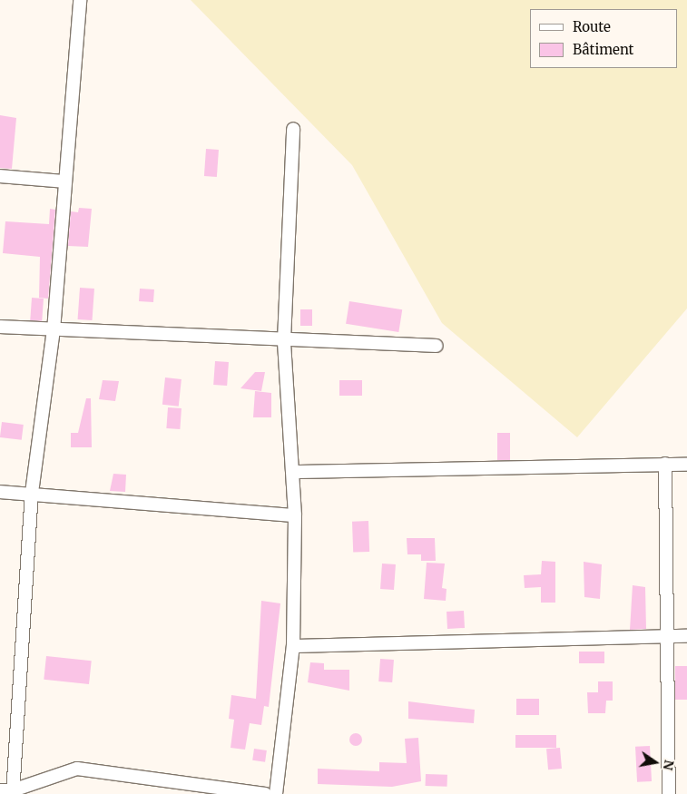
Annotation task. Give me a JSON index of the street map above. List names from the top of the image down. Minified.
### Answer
{"legend":["Route","Bâtiment"],"north":"right"}
